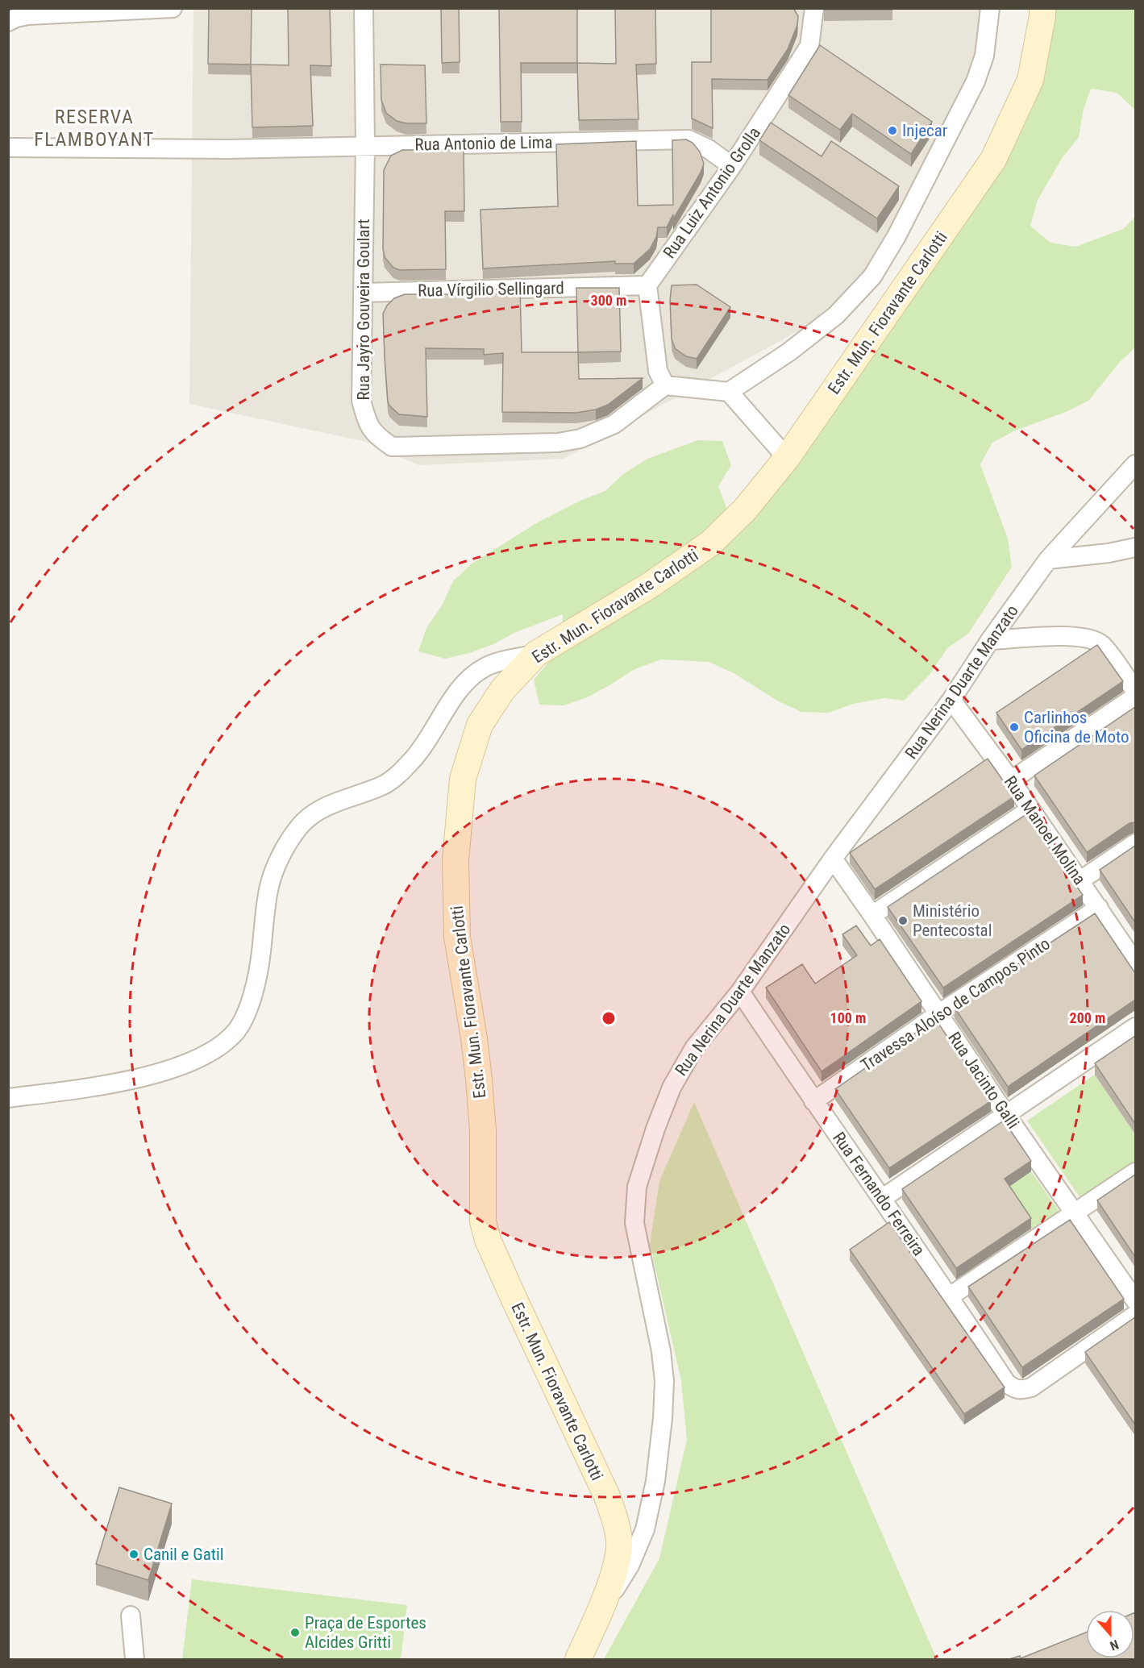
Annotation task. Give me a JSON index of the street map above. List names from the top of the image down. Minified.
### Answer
{"streets":{"street":["Rua Antonio de Lima","Rua Luiz Antonio Grolla","Rua Vírgilio Sellingard","Rua Jayro Gouveira Goulart","Estr. Mun. Fioravante Carlotti","Rua Nerina Duarte Manzato","Rua Manoel Molina","Travessa Aloíso de Campos Pinto","Rua Jacinto Galli","Rua Fernando Ferreira"]},"crossings":[["Rua Antonio de Lima","Rua Luiz Antonio Grolla"],["Rua Antonio de Lima","Rua Jayro Gouveira Goulart"],["Rua Luiz Antonio Grolla","Rua Vírgilio Sellingard"],["Rua Vírgilio Sellingard","Rua Jayro Gouveira Goulart"],["Estr. Mun. Fioravante Carlotti","Rua Nerina Duarte Manzato"],["Rua Nerina Duarte Manzato","Rua Manoel Molina"],["Rua Nerina Duarte Manzato","Rua Jacinto Galli"],["Rua Nerina Duarte Manzato","Rua Fernando Ferreira"],["Rua Manoel Molina","Travessa Aloíso de Campos Pinto"],["Travessa Aloíso de Campos Pinto","Rua Jacinto Galli"],["Travessa Aloíso de Campos Pinto","Rua Fernando Ferreira"]],"districts":["RESERVA FLAMBOYANT"],"places":["Injecar","Carlinhos Oficina de Moto","Ministério Pentecostal","Canil e Gatil","Praça de Esportes Alcides Gritti"],"north":"bottom","rings":["300 m","100 m","200 m"]}
